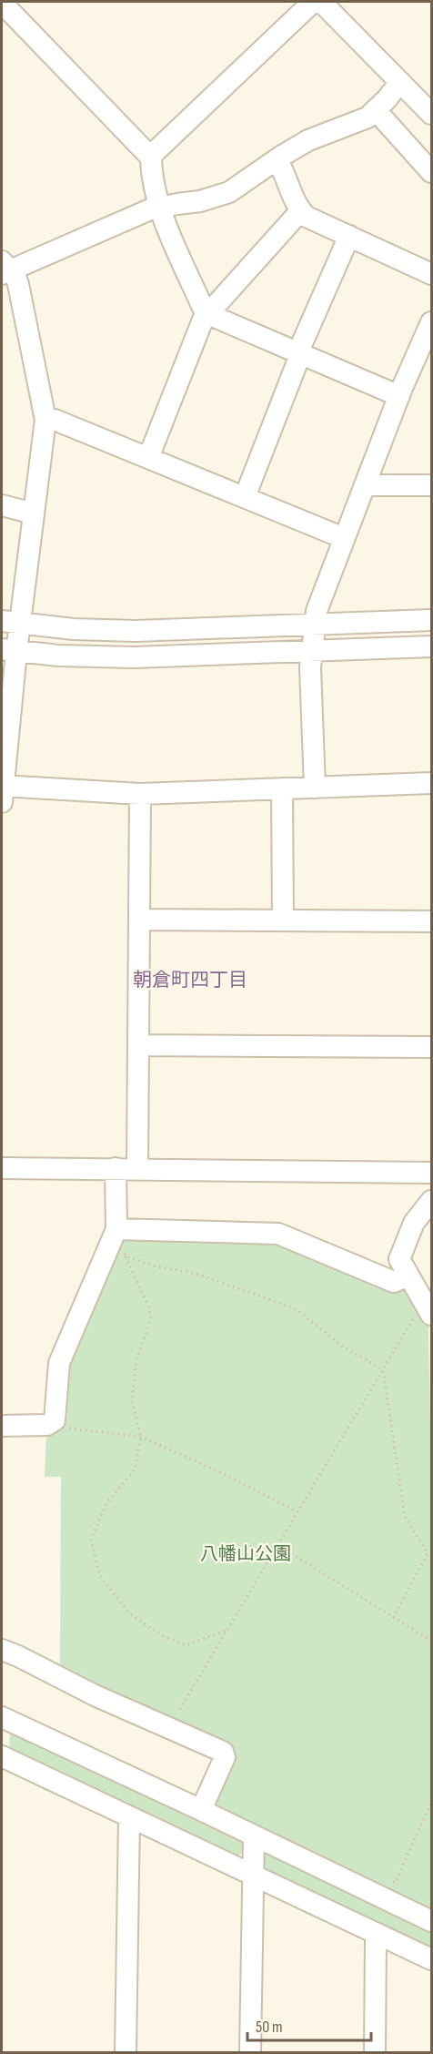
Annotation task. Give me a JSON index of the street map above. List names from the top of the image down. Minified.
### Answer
{"districts":["朝倉町四丁目"],"parks":["八幡山公園"],"scale_bar":"50 m"}
